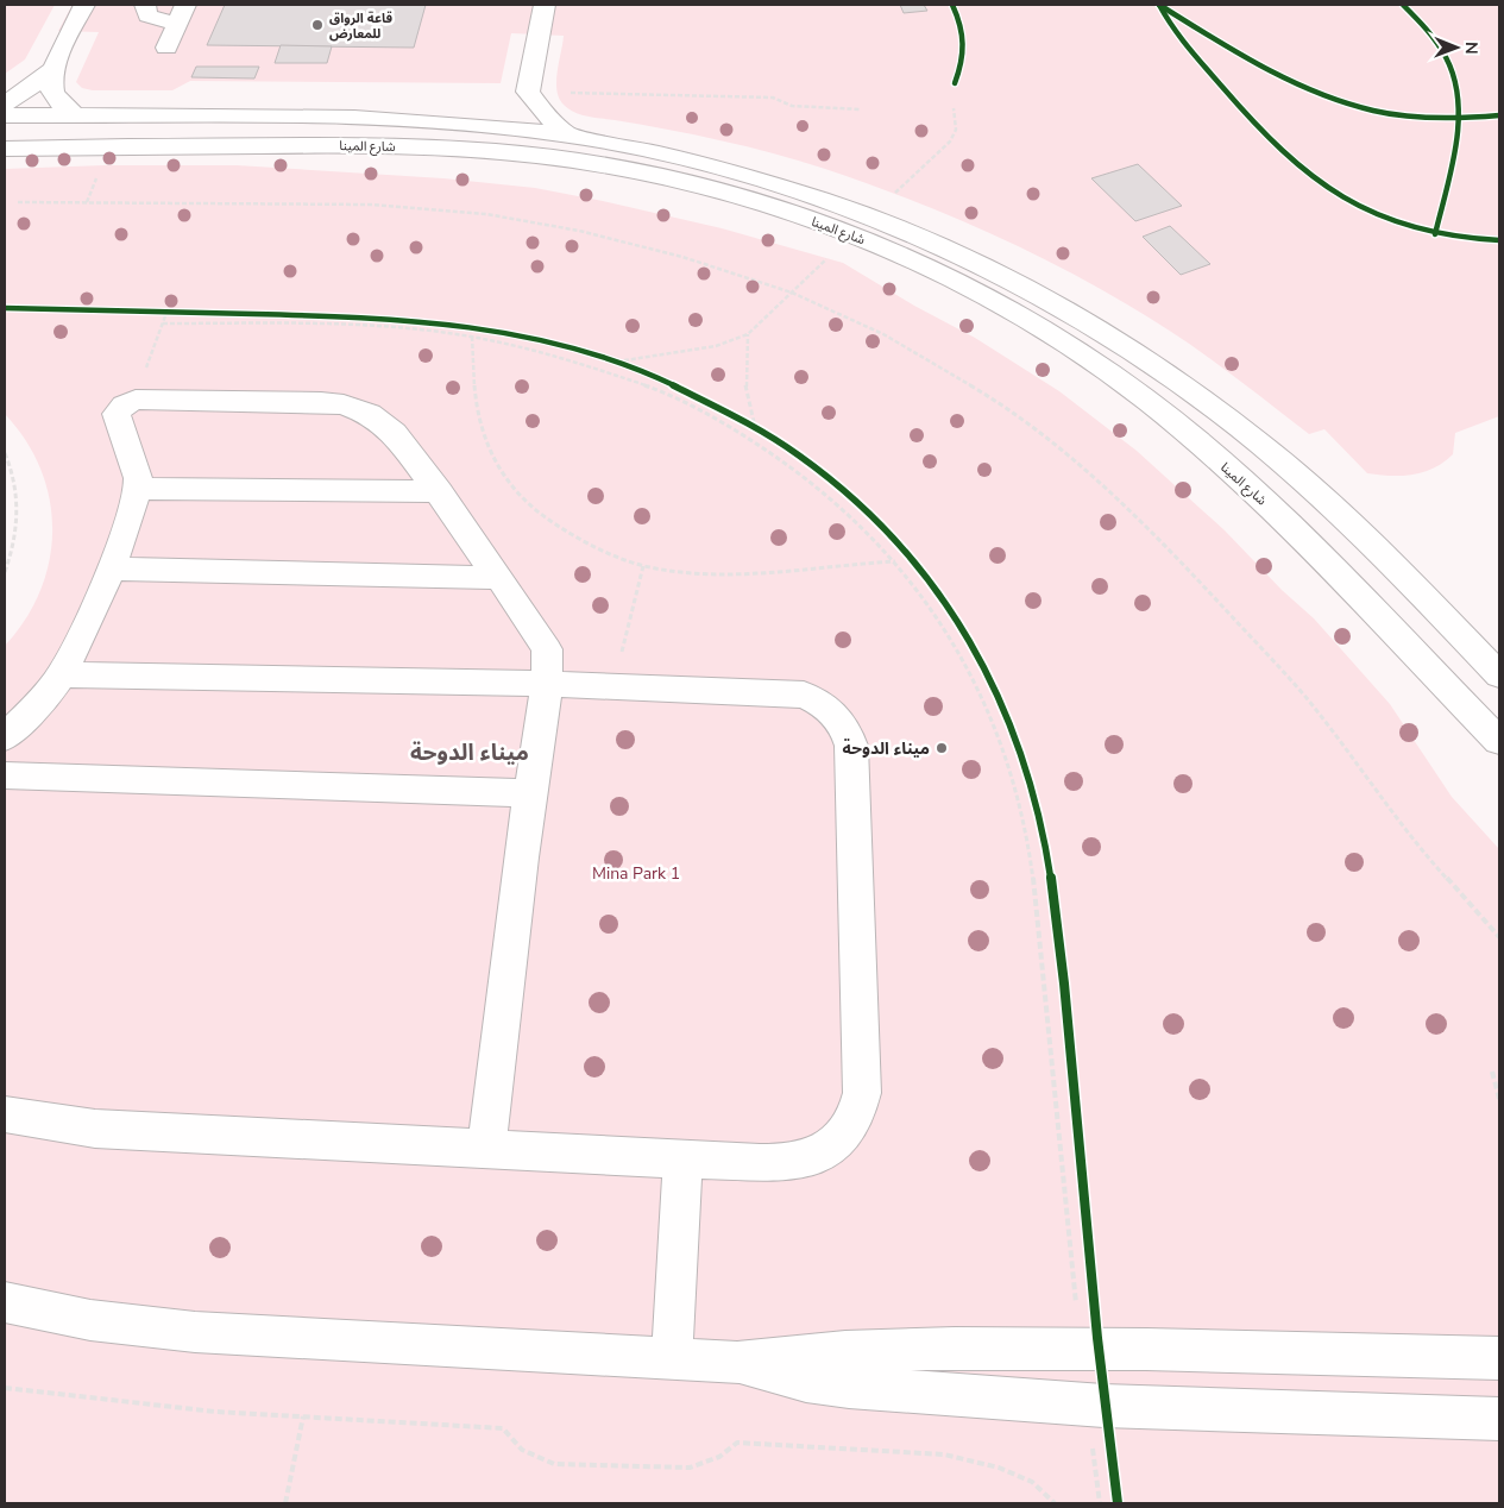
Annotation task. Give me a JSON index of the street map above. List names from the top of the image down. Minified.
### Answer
{"streets":{"street":["شارع المينا"]},"districts":["ميناء الدوحة"],"parks":["Mina Park 1"],"places":["قاعة الرواق للمعارض","ميناء الدوحة"],"north":"right"}
